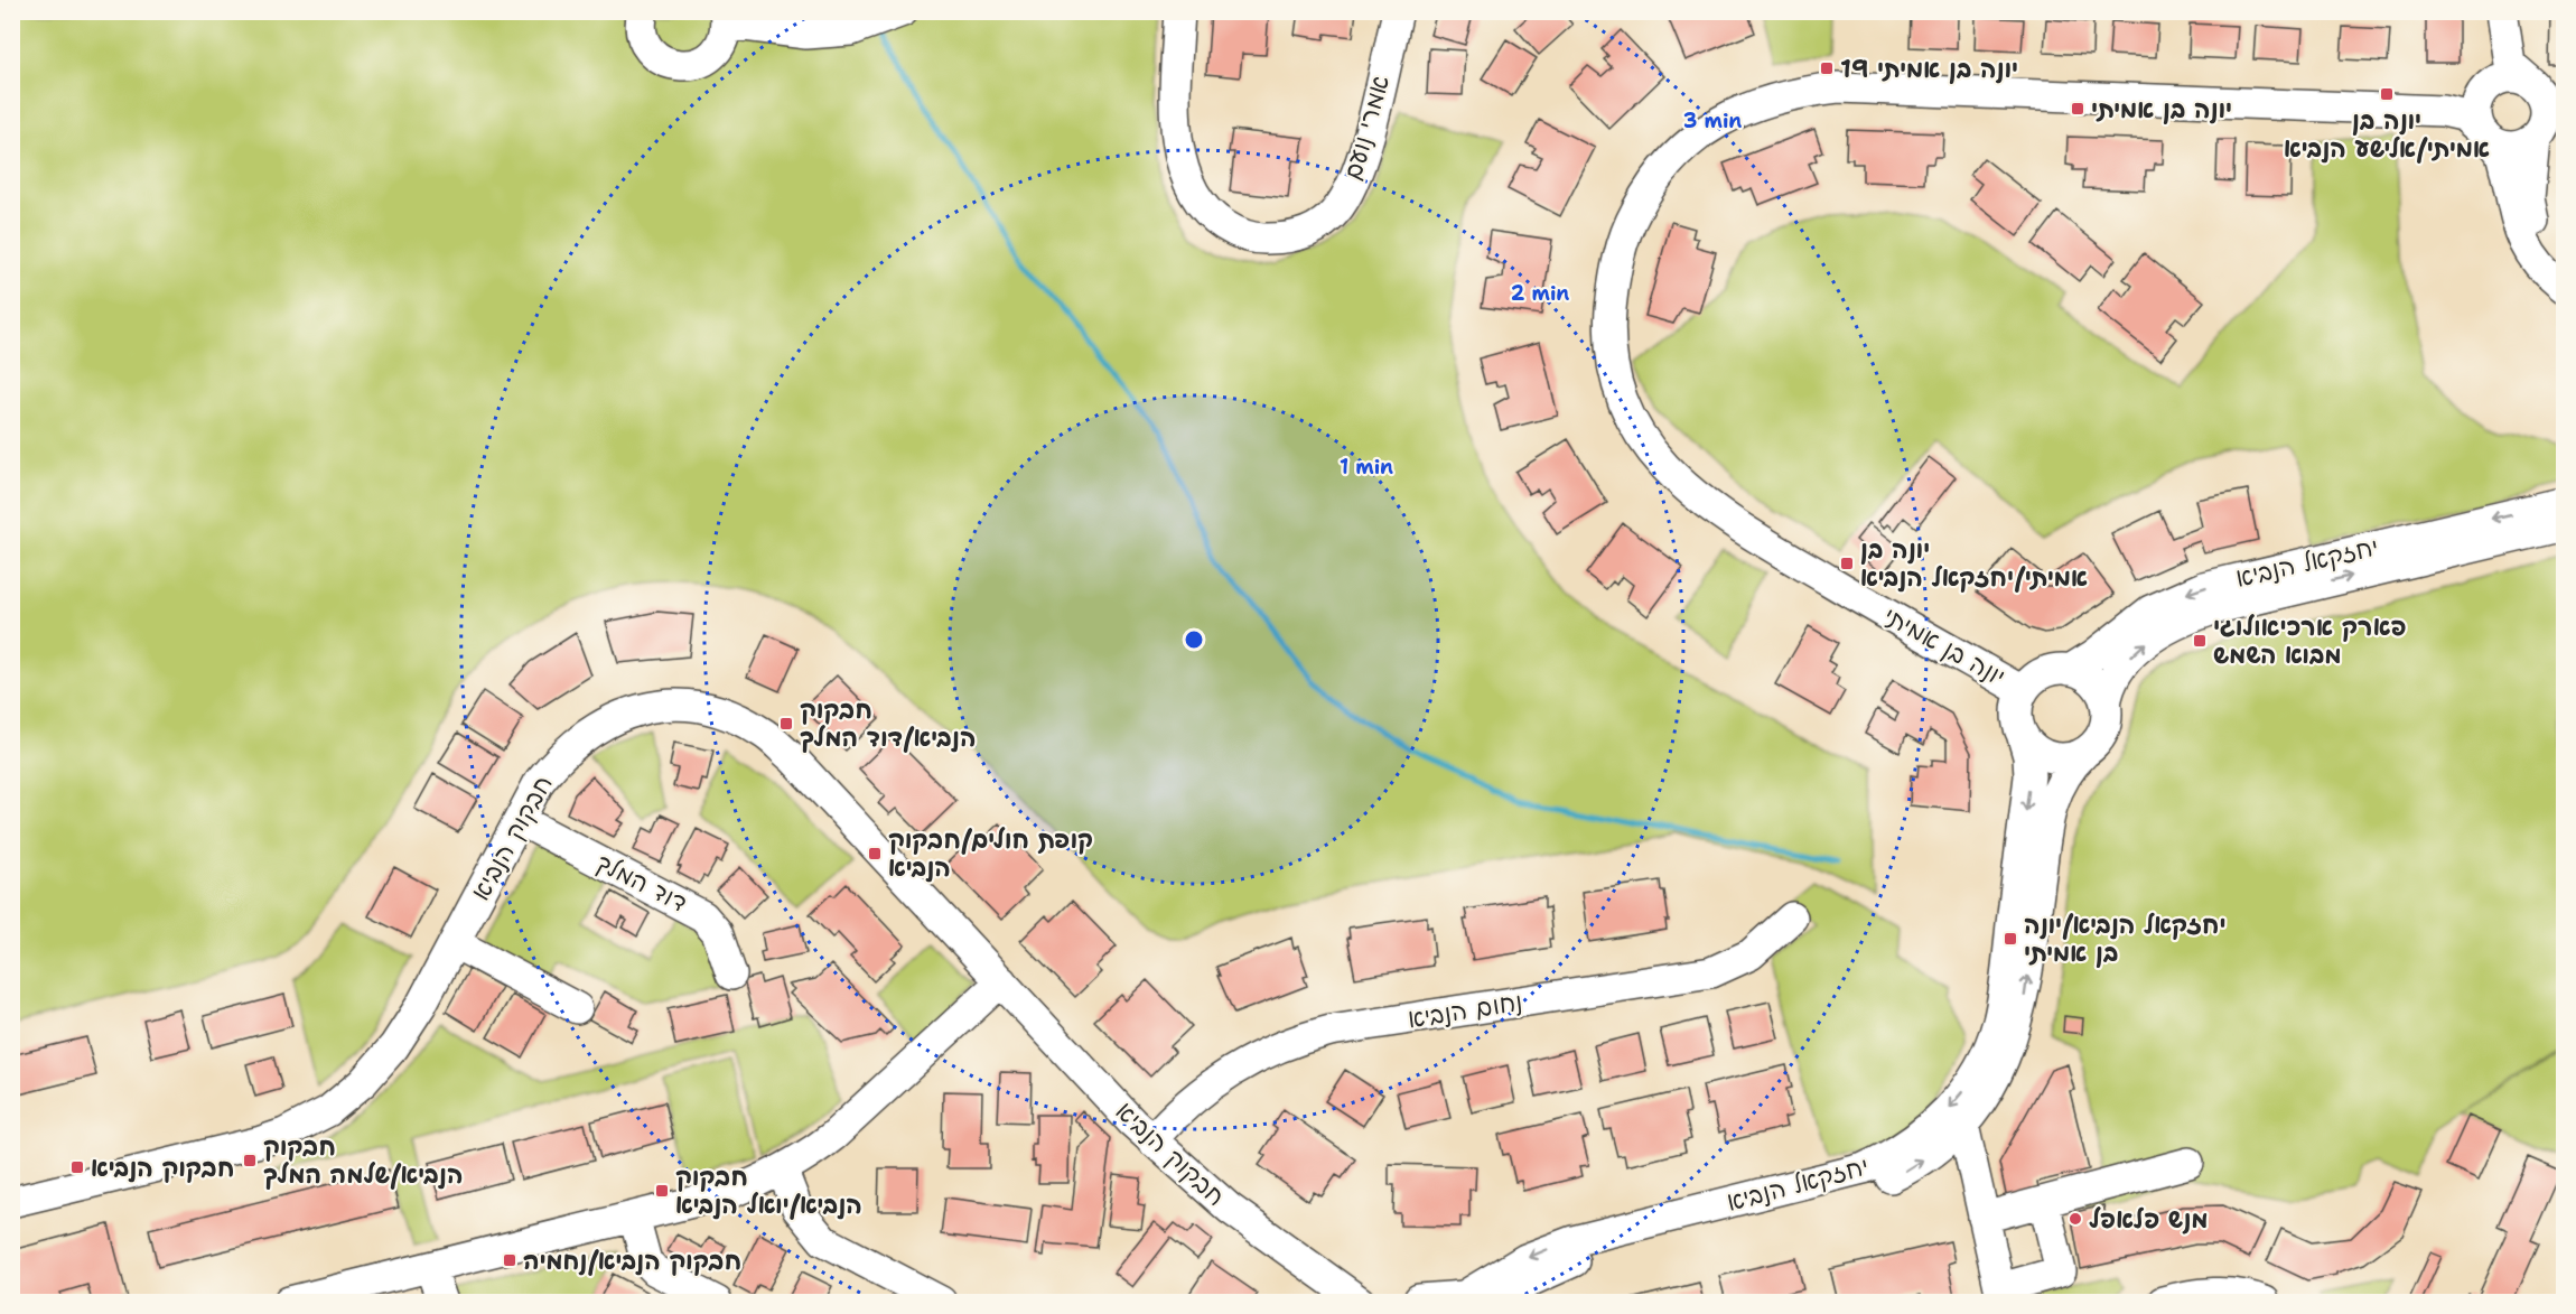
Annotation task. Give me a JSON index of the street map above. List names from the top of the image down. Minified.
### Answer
{"streets":{"street":["אמרי נועם","יחזקאל הנביא","יונה בן אמיתי","חבקוק הנביא","דוד המלך","נחום הנביא"]},"crossings":[["יחזקאל הנביא","יונה בן אמיתי"],["חבקוק הנביא","דוד המלך"],["חבקוק הנביא","נחום הנביא"]],"places":{"transit":["יונה בן אמיתי 19","יונה בן אמיתי/אלישע הנביא","יונה בן אמיתי","יונה בן אמיתי/יחזקאל הנביא","פארק ארכיאולוגי מבוא השמש","חבקוק הנביא/דוד המלך","קופת חולים/חבקוק הנביא","יחזקאל הנביא/יונה בן אמיתי","חבקוק הנביא/שלמה המלך","חבקוק הנביא","חבקוק הנביא/יואל הנביא","חבקוק הנביא/נחמיה"],"other":["מנש פלאפל"]},"rings":["3 min","2 min","1 min"]}
